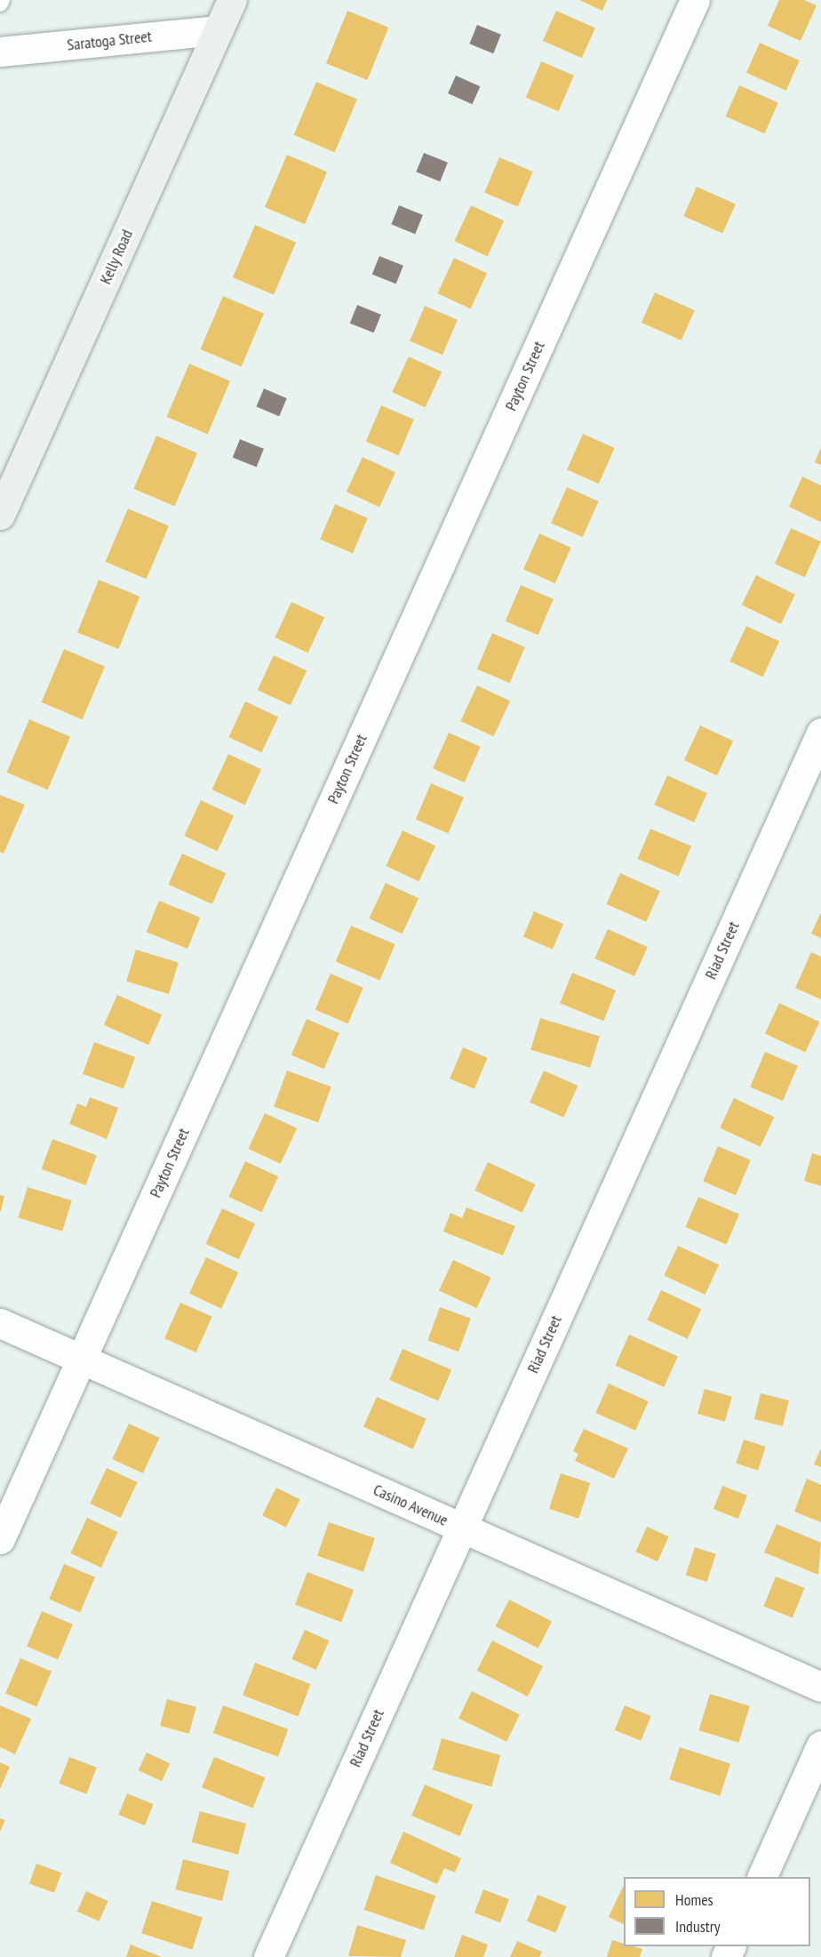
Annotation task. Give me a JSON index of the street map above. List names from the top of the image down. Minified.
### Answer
{"streets":{"street":["Saratoga Street","Kelly Road","Payton Street","Riad Street","Casino Avenue"]},"crossings":[["Saratoga Street","Kelly Road"],["Payton Street","Casino Avenue"],["Riad Street","Casino Avenue"]],"legend":["Homes","Industry"]}
